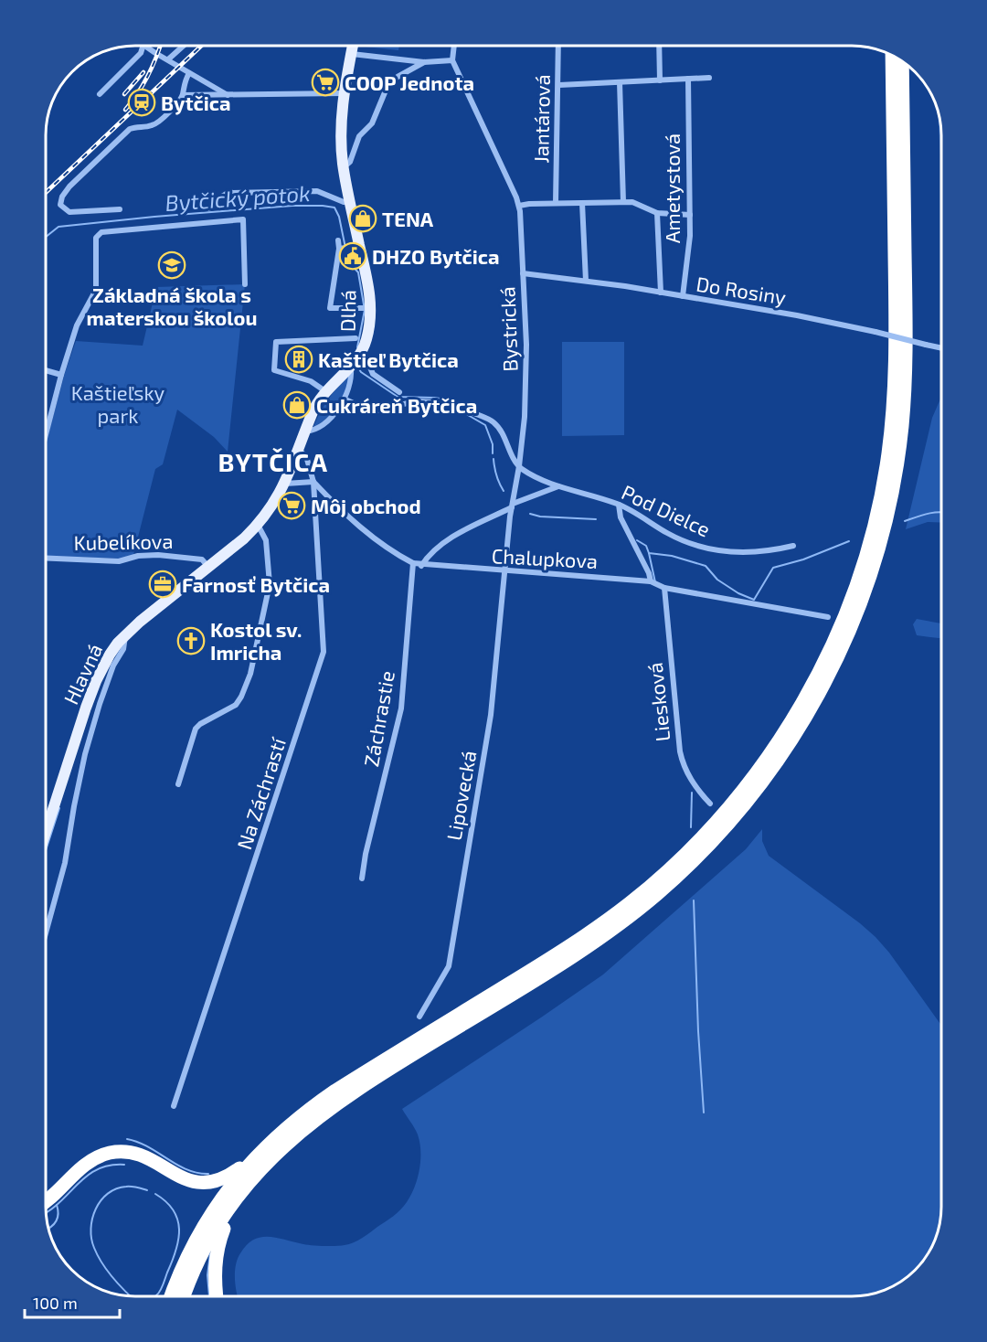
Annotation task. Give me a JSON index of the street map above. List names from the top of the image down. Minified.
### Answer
{"streets":{"main road":["Dlhá","Hlavná"],"street":["Jantárová","Ametystová","Do Rosiny","Bystrická","Pod Dielce","Kubelíkova","Chalupkova","Liesková","Záchrastie","Na Záchrastí","Lipovecká"]},"crossings":[["Ametystová","Do Rosiny"],["Do Rosiny","Bystrická"],["Dlhá","Hlavná"],["Bystrická","Pod Dielce"],["Bystrická","Chalupkova"],["Bystrická","Lipovecká"],["Kubelíkova","Hlavná"],["Chalupkova","Liesková"],["Chalupkova","Záchrastie"],["Chalupkova","Na Záchrastí"],["Chalupkova","Lipovecká"]],"districts":["BYTČICA"],"water":["Bytčický potok"],"parks":["Kaštieľsky park"],"places":{"supermarket":["COOP Jednota","Môj obchod"],"station":["Bytčica"],"shop":["TENA","Cukráreň Bytčica"],"public building":["DHZO Bytčica"],"school or university":["Základná škola s materskou školou"],"building":["Kaštieľ Bytčica"],"office":["Farnosť Bytčica"],"church":["Kostol sv. Imricha"]},"scale_bar":"100 m"}
